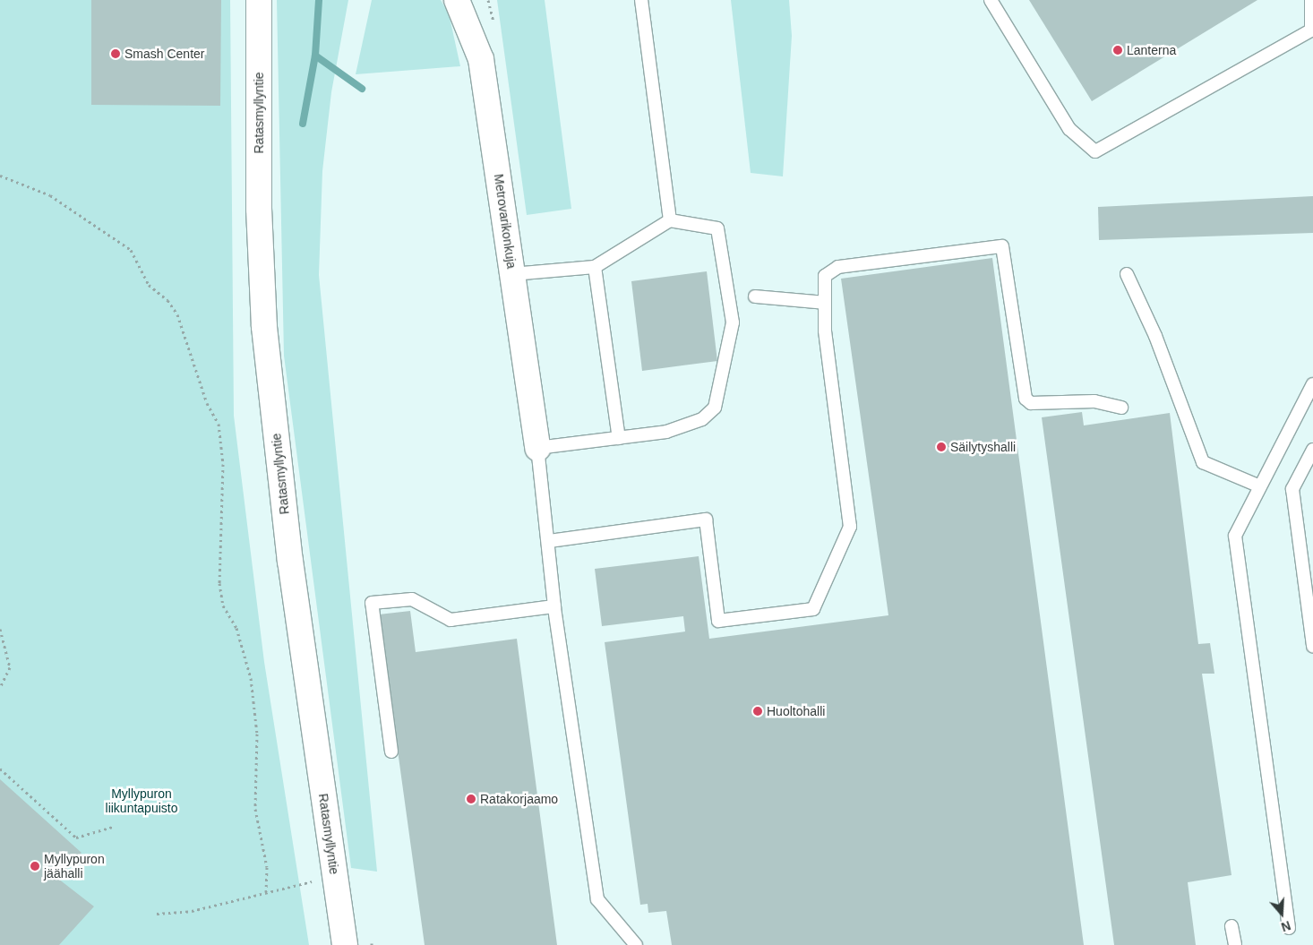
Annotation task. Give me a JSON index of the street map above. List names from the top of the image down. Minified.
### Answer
{"streets":{"street":["Ratasmyllyntie","Metrovarikonkuja"]},"parks":["Myllypuron liikuntapuisto"],"places":["Lanterna","Smash Center","Säilytyshalli","Huoltohalli","Ratakorjaamo","Myllypuron jäähalli"],"north":"bottom"}
